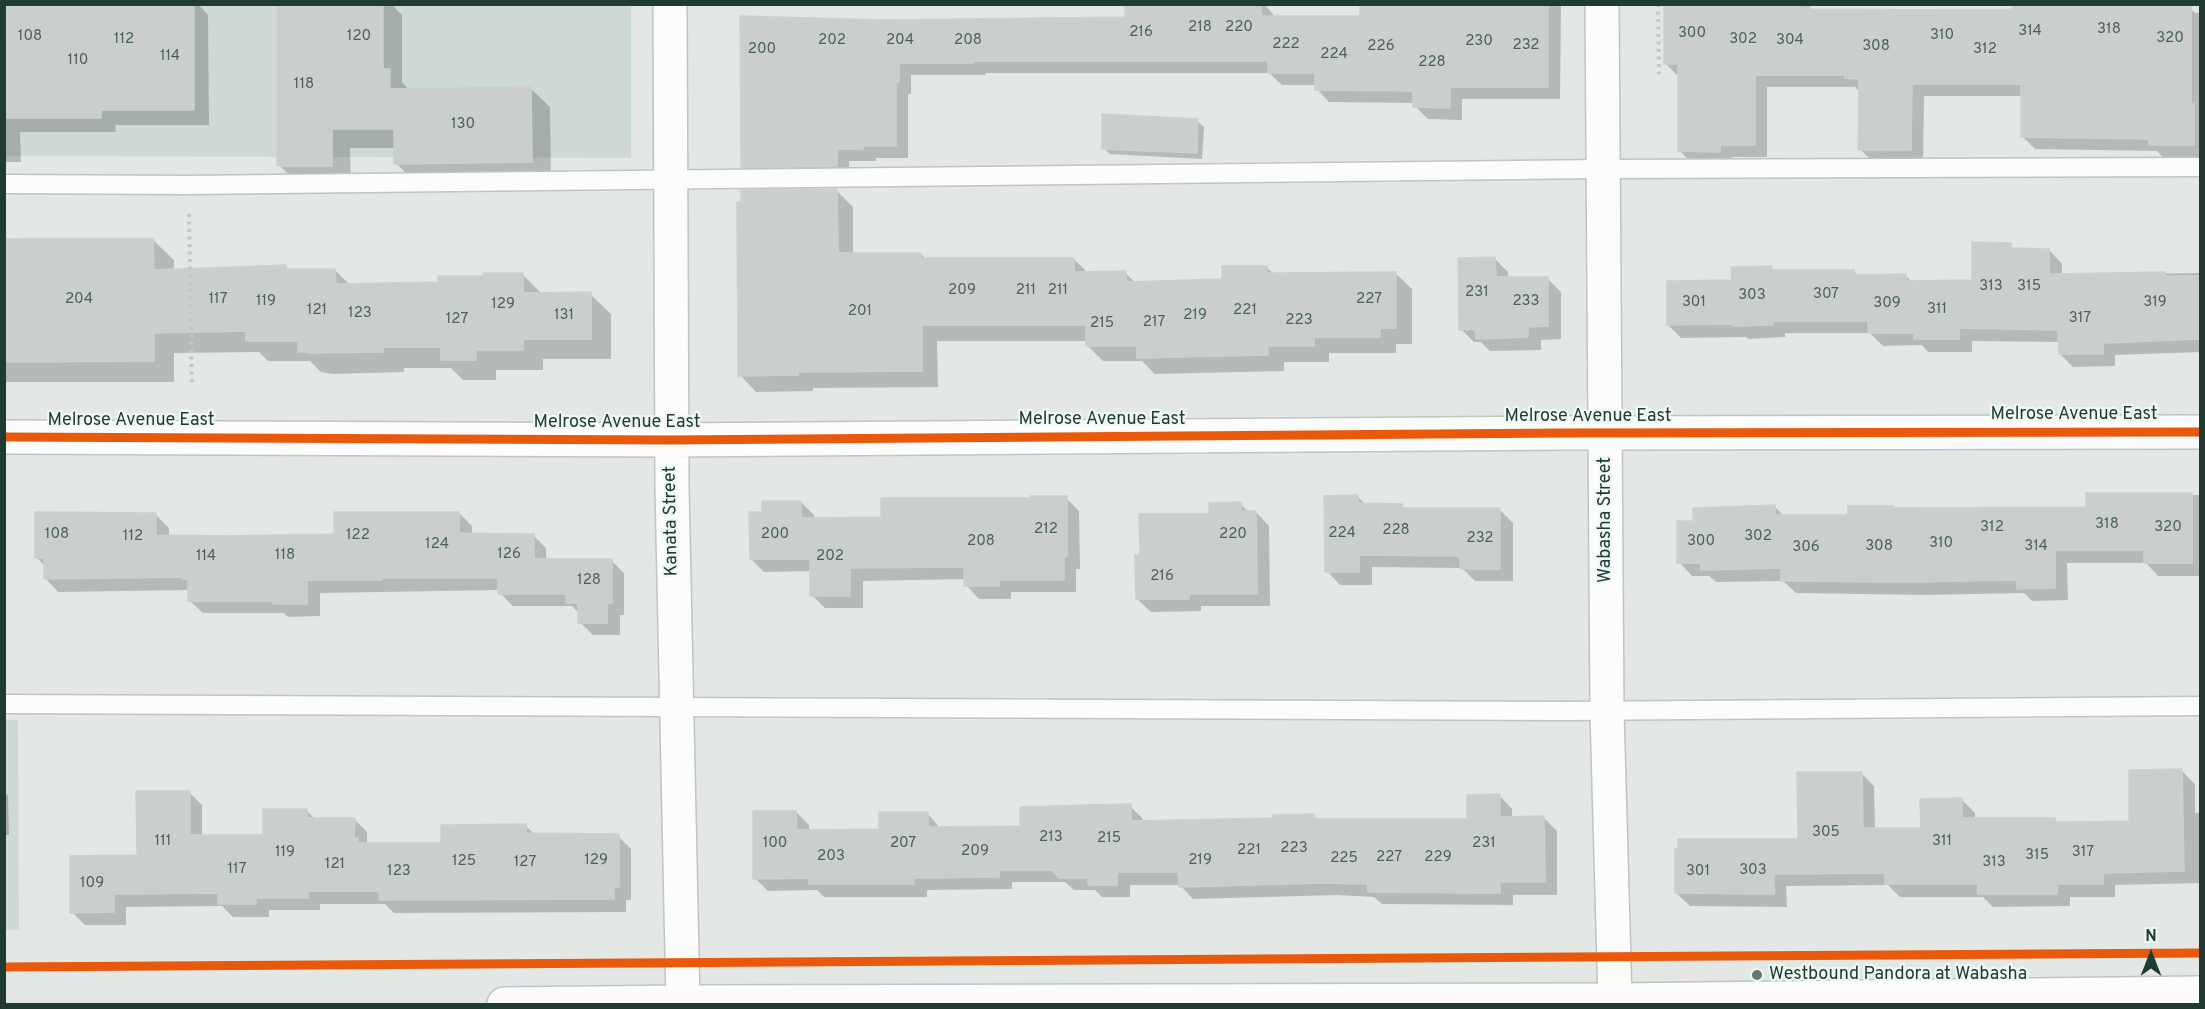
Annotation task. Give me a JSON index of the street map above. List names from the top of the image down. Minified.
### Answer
{"streets":{"street":["Melrose Avenue East","Wabasha Street","Kanata Street"]},"crossings":[["Melrose Avenue East","Wabasha Street"],["Melrose Avenue East","Kanata Street"]],"places":["Westbound Pandora at Wabasha"],"house_numbers":["218","220","318","314","216","300","310","108","120","320","112","302","202","204","208","304","230","222","232","226","308","200","312","224","114","110","228","118","130","313","315","209","211","211","231","307","303","204","117","227","119","233","301","319","309","129","311","121","221","201","123","131","219","317","127","223","217","215","318","312","320","212","228","224","108","200","220","122","112","302","232","208","300","310","124","308","314","306","126","118","114","202","216","128","305","213","215","111","311","100","207","231","223","221","209","119","317","315","203","227","229","225","129","219","125","127","313","121","117","303","123","301","109"],"north":"top"}
